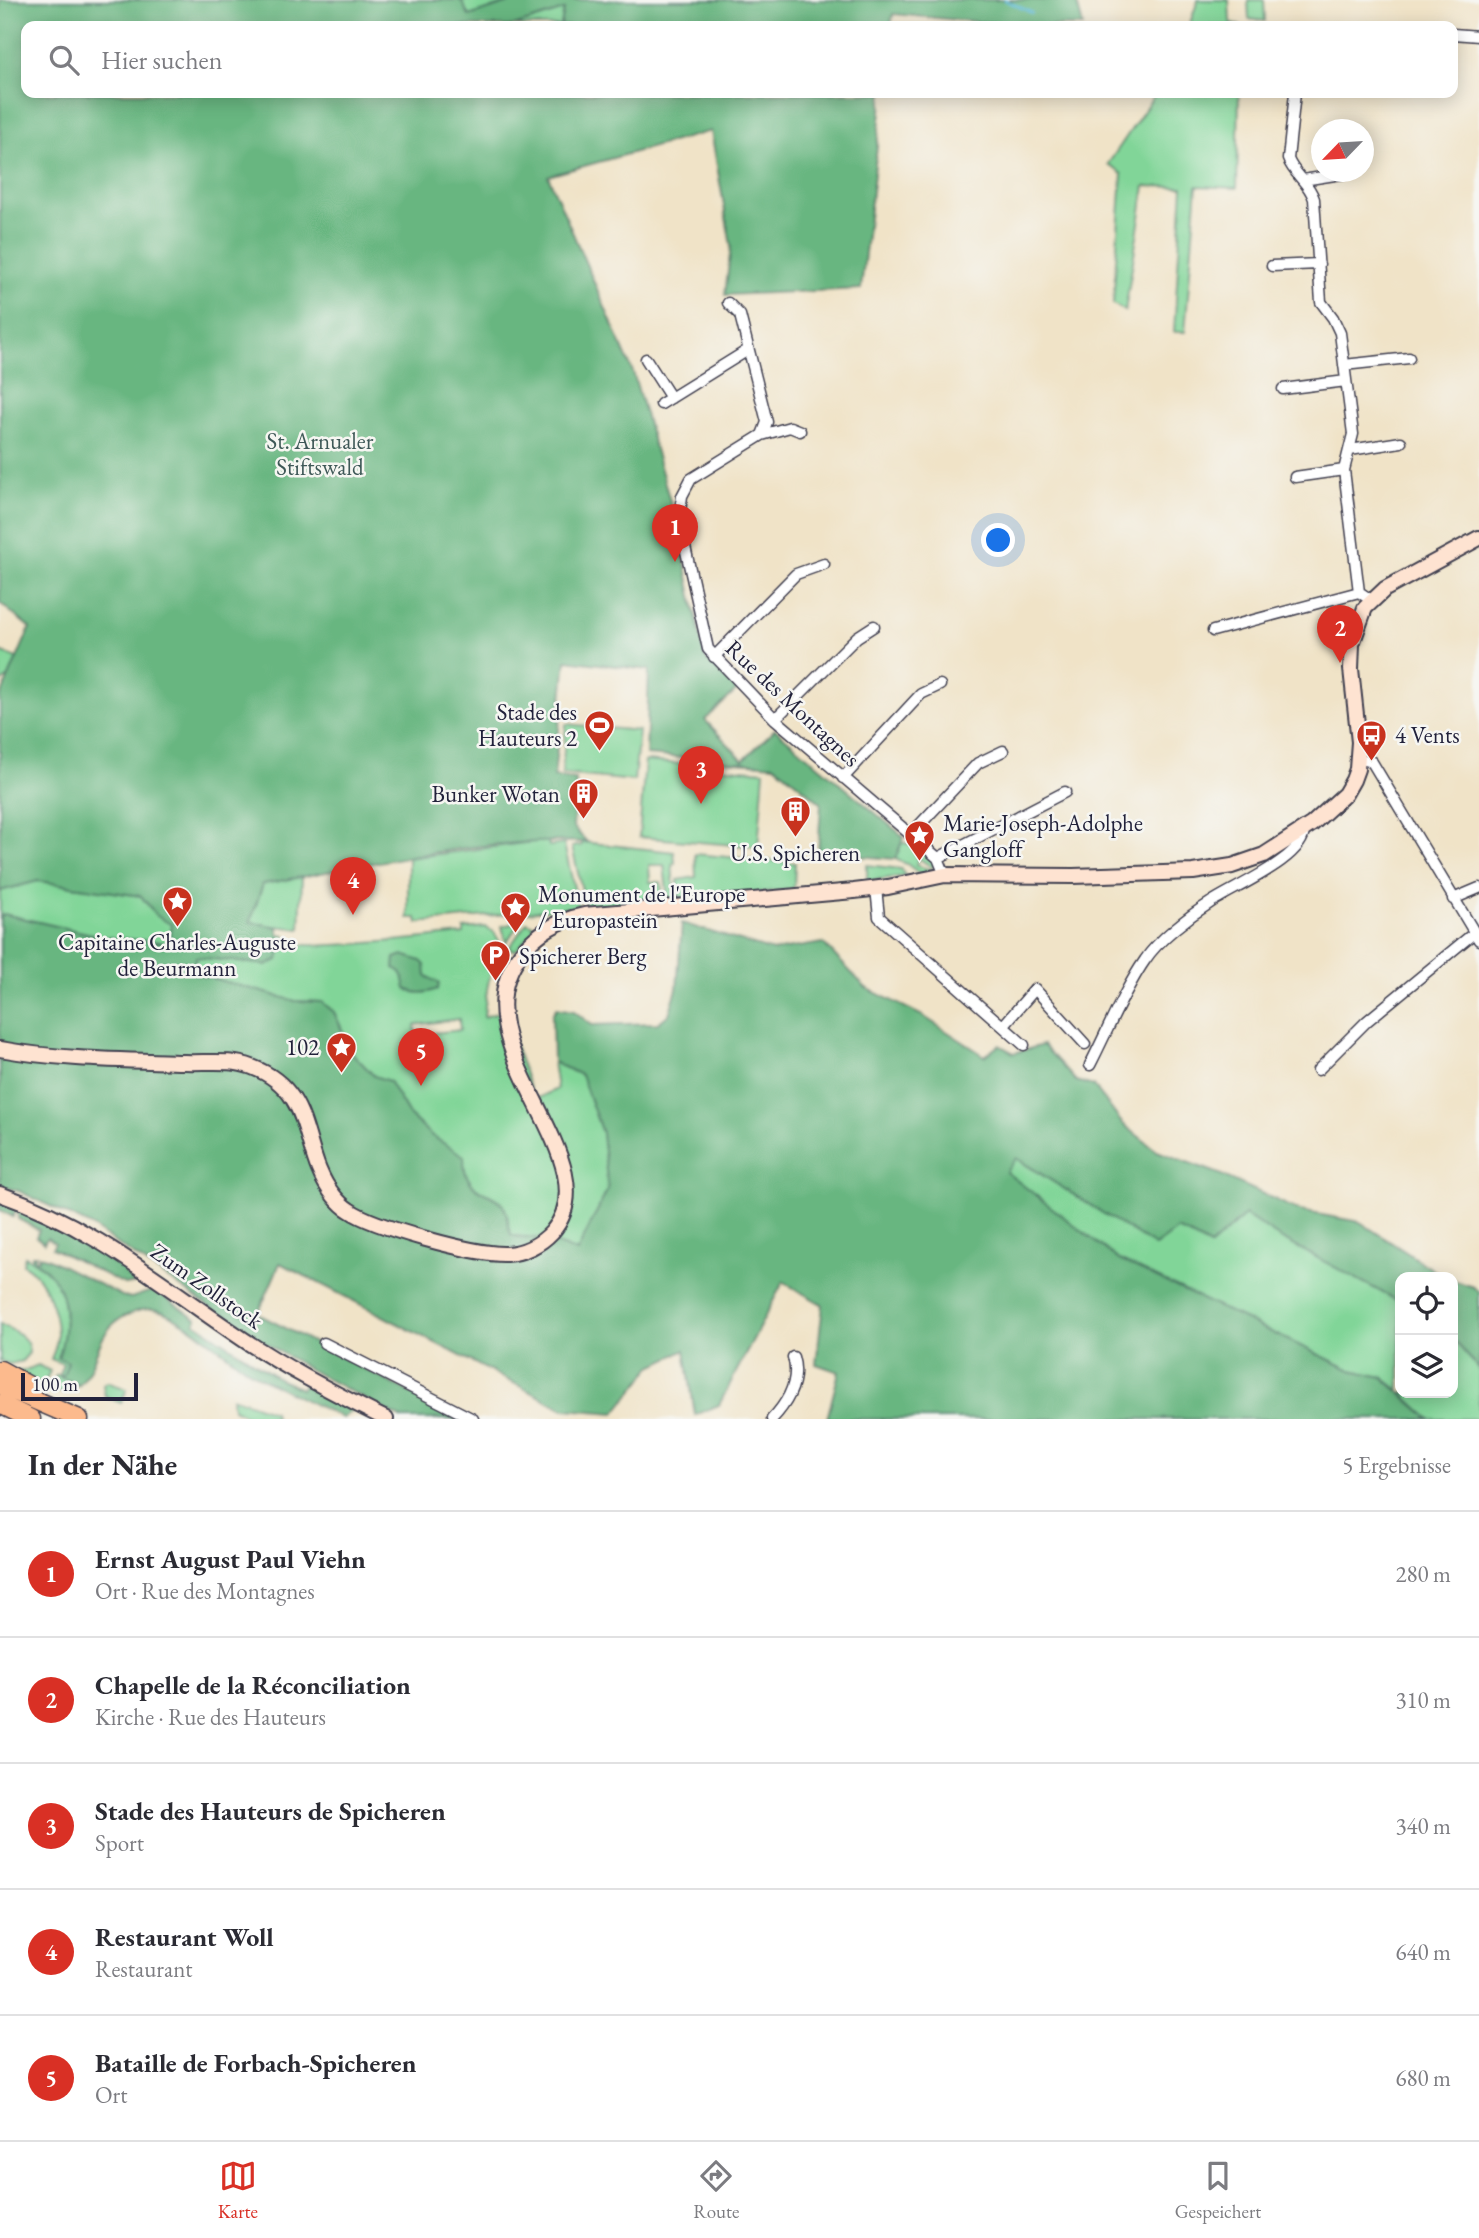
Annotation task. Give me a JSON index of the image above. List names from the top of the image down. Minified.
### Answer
{"streets":{"street":["Rue des Montagnes","Zum Zollstock"]},"parks":["St. Arnualer Stiftswald"],"places":{"sports":["Stade des Hauteurs 2"],"bus stop":["4 Vents"],"building":["Bunker Wotan","U.S. Spicheren"],"place":["Marie-Joseph-Adolphe Gangloff","Capitaine Charles-Auguste de Beurmann","Monument de l'Europe / Europastein","102"],"parking":["Spicherer Berg"]},"scale_bar":"100 m","north":"bottom left","page":{"search":"Hier suchen","pins":["1","2","3","4","5"],"scale":"100 m","heading":["In der Nähe","5 Ergebnisse"],"list":[{"mark":"1","name":"Ernst August Paul Viehn","note":"Ort · Rue des Montagnes","value":"280 m"},{"mark":"2","name":"Chapelle de la Réconciliation","note":"Kirche · Rue des Hauteurs","value":"310 m"},{"mark":"3","name":"Stade des Hauteurs de Spicheren","note":"Sport","value":"340 m"},{"mark":"4","name":"Restaurant Woll","note":"Restaurant","value":"640 m"},{"mark":"5","name":"Bataille de Forbach-Spicheren","note":"Ort","value":"680 m"}],"nav":["Karte","Route","Gespeichert"]}}
